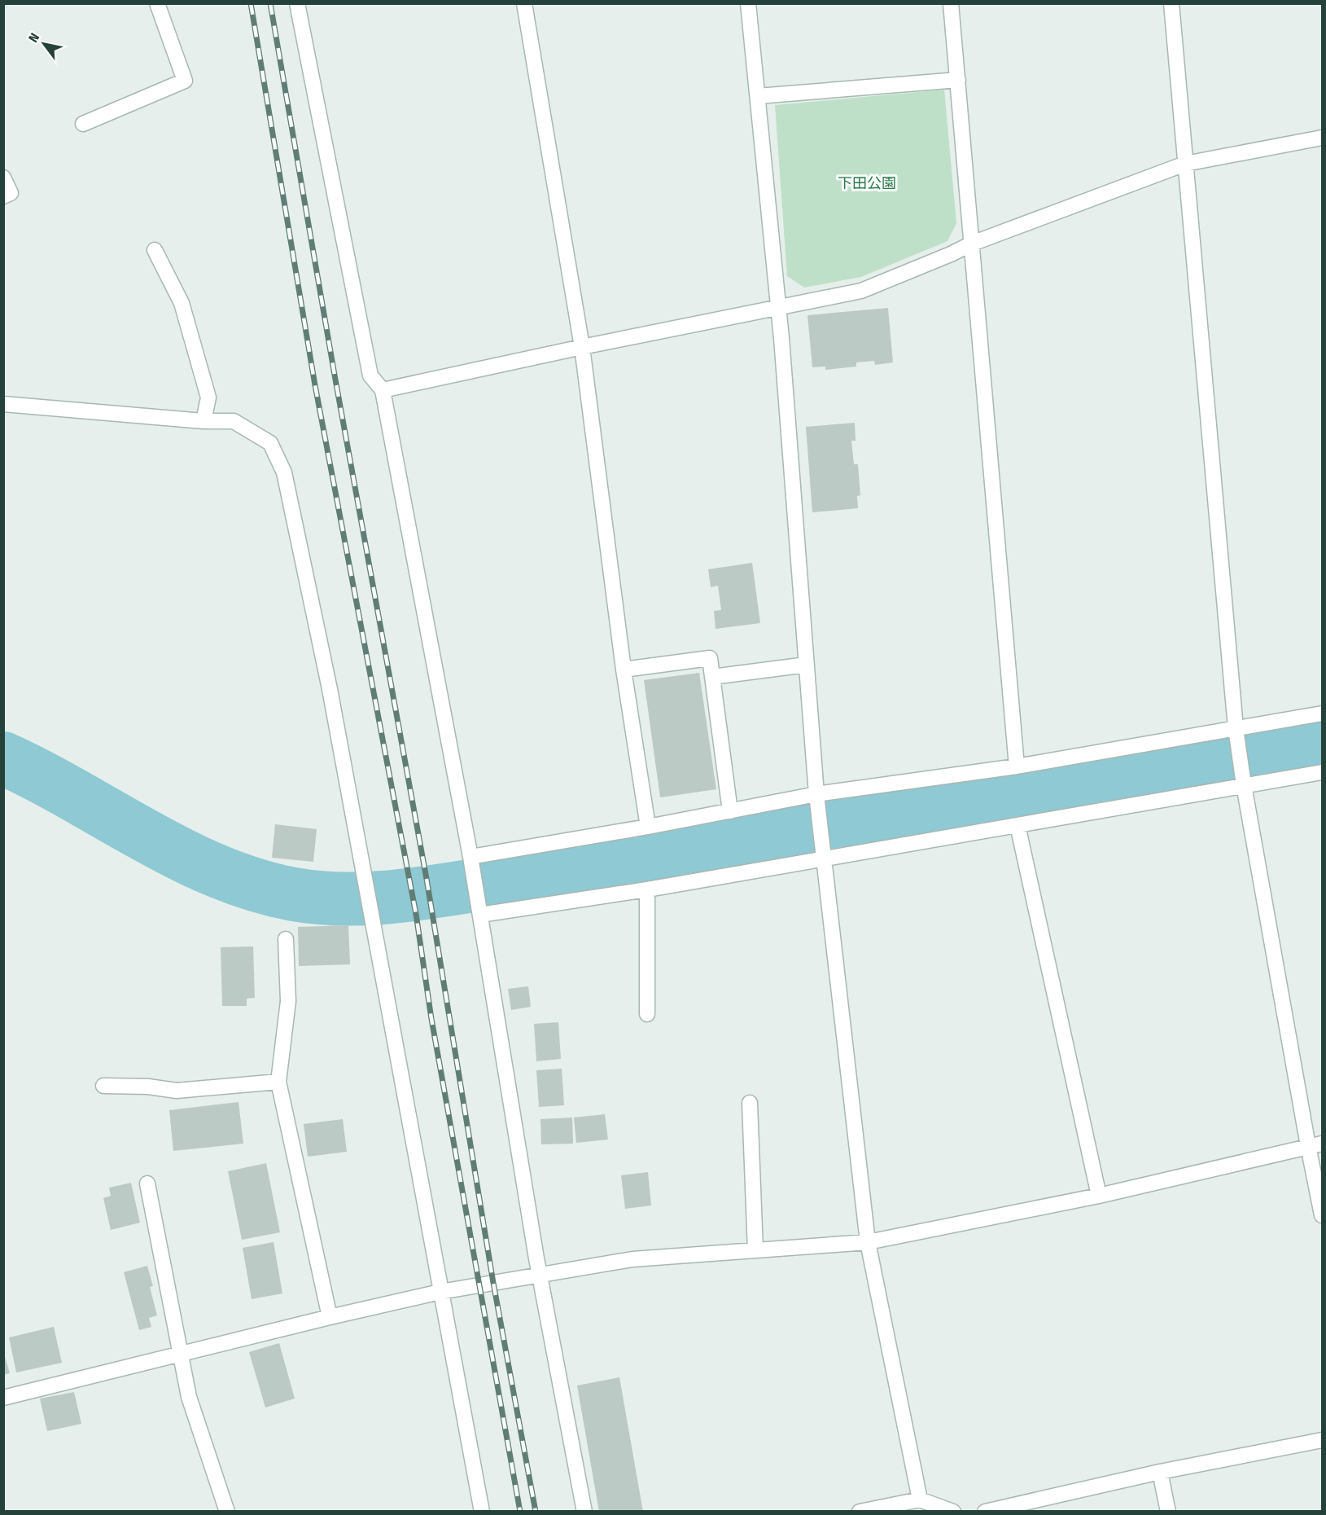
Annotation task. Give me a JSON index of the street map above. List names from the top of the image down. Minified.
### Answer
{"parks":["下田公園"],"north":"top left"}
